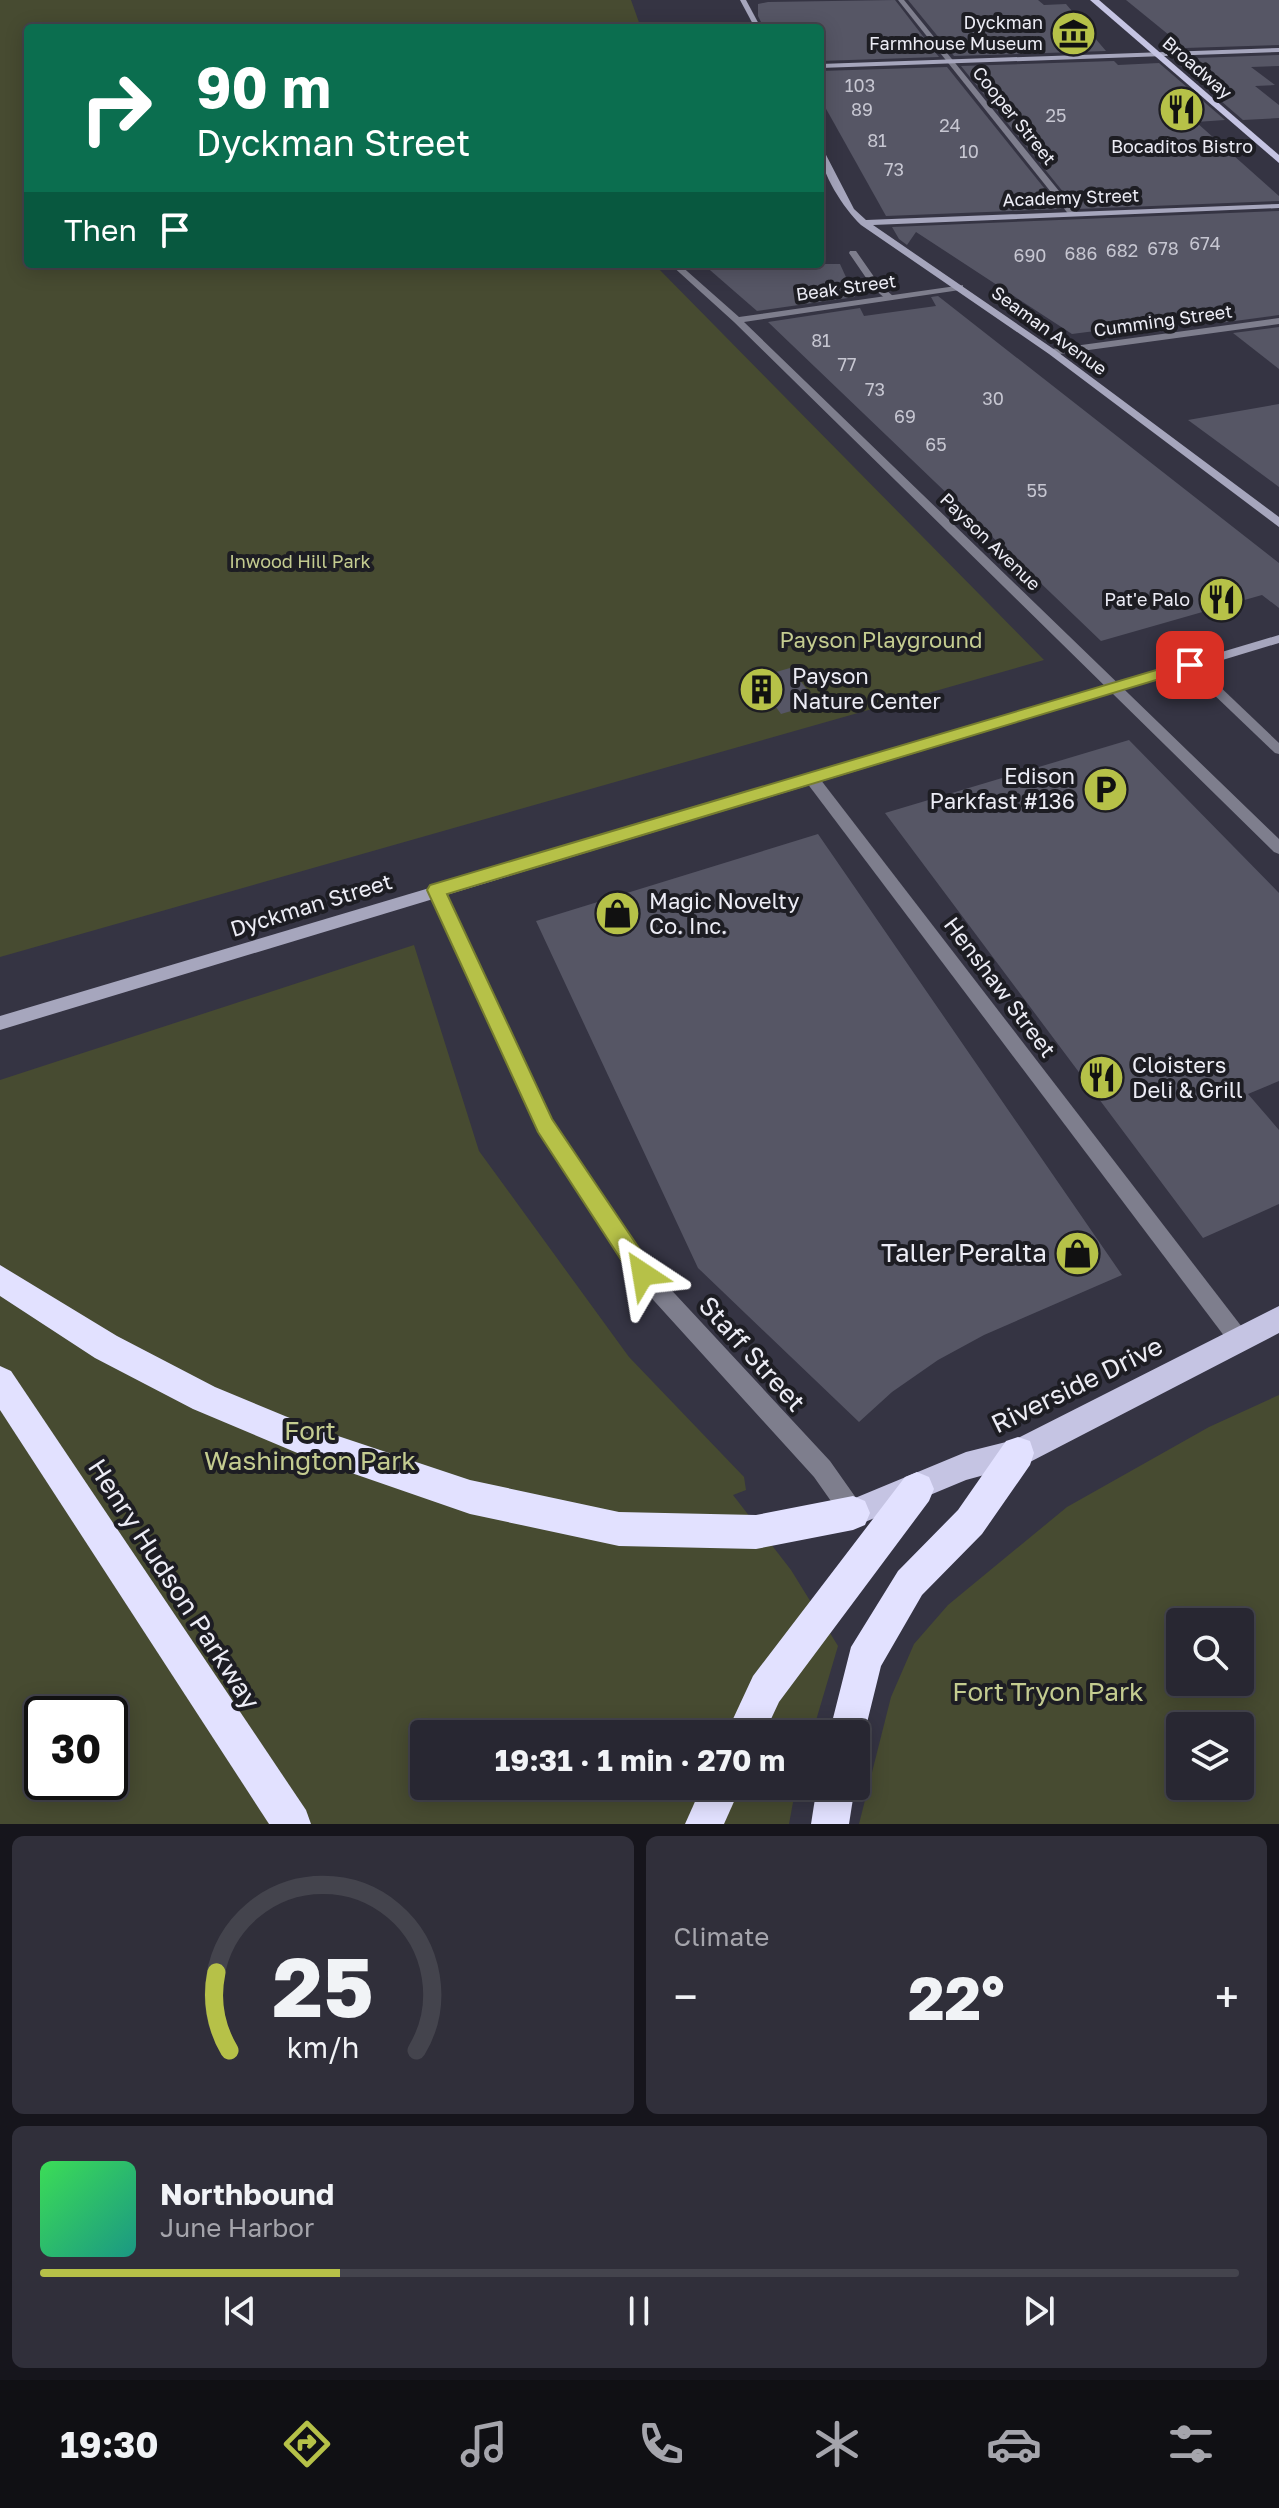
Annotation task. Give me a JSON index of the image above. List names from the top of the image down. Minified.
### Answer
{"streets":{"highway":["Henry Hudson Parkway"],"main road":["Broadway","Riverside Drive"],"street":["Cooper Street","Academy Street","Beak Street","Cumming Street","Seaman Avenue","Payson Avenue","Dyckman Street","Henshaw Street","Staff Street"]},"crossings":[["Cooper Street","Academy Street"],["Academy Street","Seaman Avenue"],["Beak Street","Seaman Avenue"],["Beak Street","Payson Avenue"],["Cumming Street","Seaman Avenue"],["Payson Avenue","Dyckman Street"],["Dyckman Street","Henshaw Street"],["Dyckman Street","Staff Street"],["Henshaw Street","Riverside Drive"],["Staff Street","Riverside Drive"]],"parks":["Inwood Hill Park","Payson Playground","Fort Washington Park","Fort Tryon Park"],"places":{"museum":["Dyckman Farmhouse Museum"],"restaurant":["Bocaditos Bistro","Pat'e Palo","Cloisters Deli & Grill"],"building":["Payson Nature Center"],"parking":["Edison Parkfast #136"],"shop":["Magic Novelty Co. Inc.","Taller Peralta"]},"house_numbers":["103","89","25","24","81","10","73","674","678","682","686","690","81","77","73","30","69","65","55"],"page":{"turn":["90 m","Dyckman Street"],"then":"Then","limit":"30","trip":"19:31 · 1 min · 270 m","tile":"Climate","heat":["−","22°","+"],"song":["Northbound","June Harbor"],"tabs":"19:30","gauge":["25","km/h"]}}
